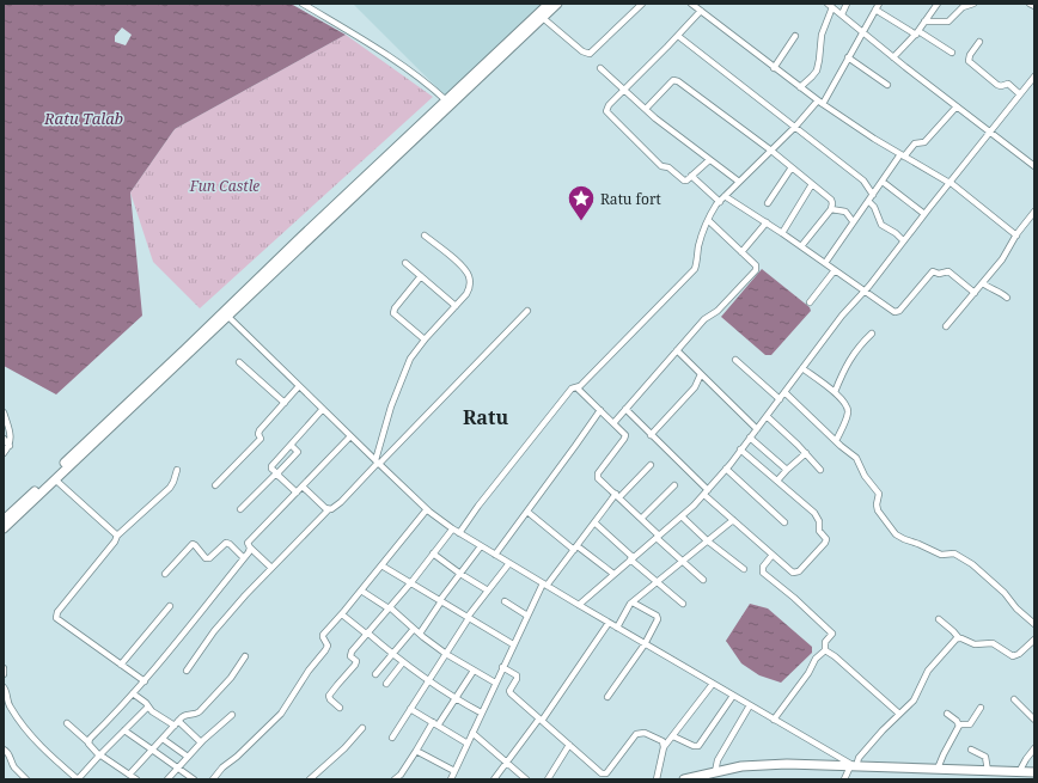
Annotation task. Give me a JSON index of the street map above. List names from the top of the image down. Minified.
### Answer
{"districts":["Ratu"],"water":["Ratu Talab"],"parks":["Fun Castle"],"places":{"place":["Ratu fort"]}}
